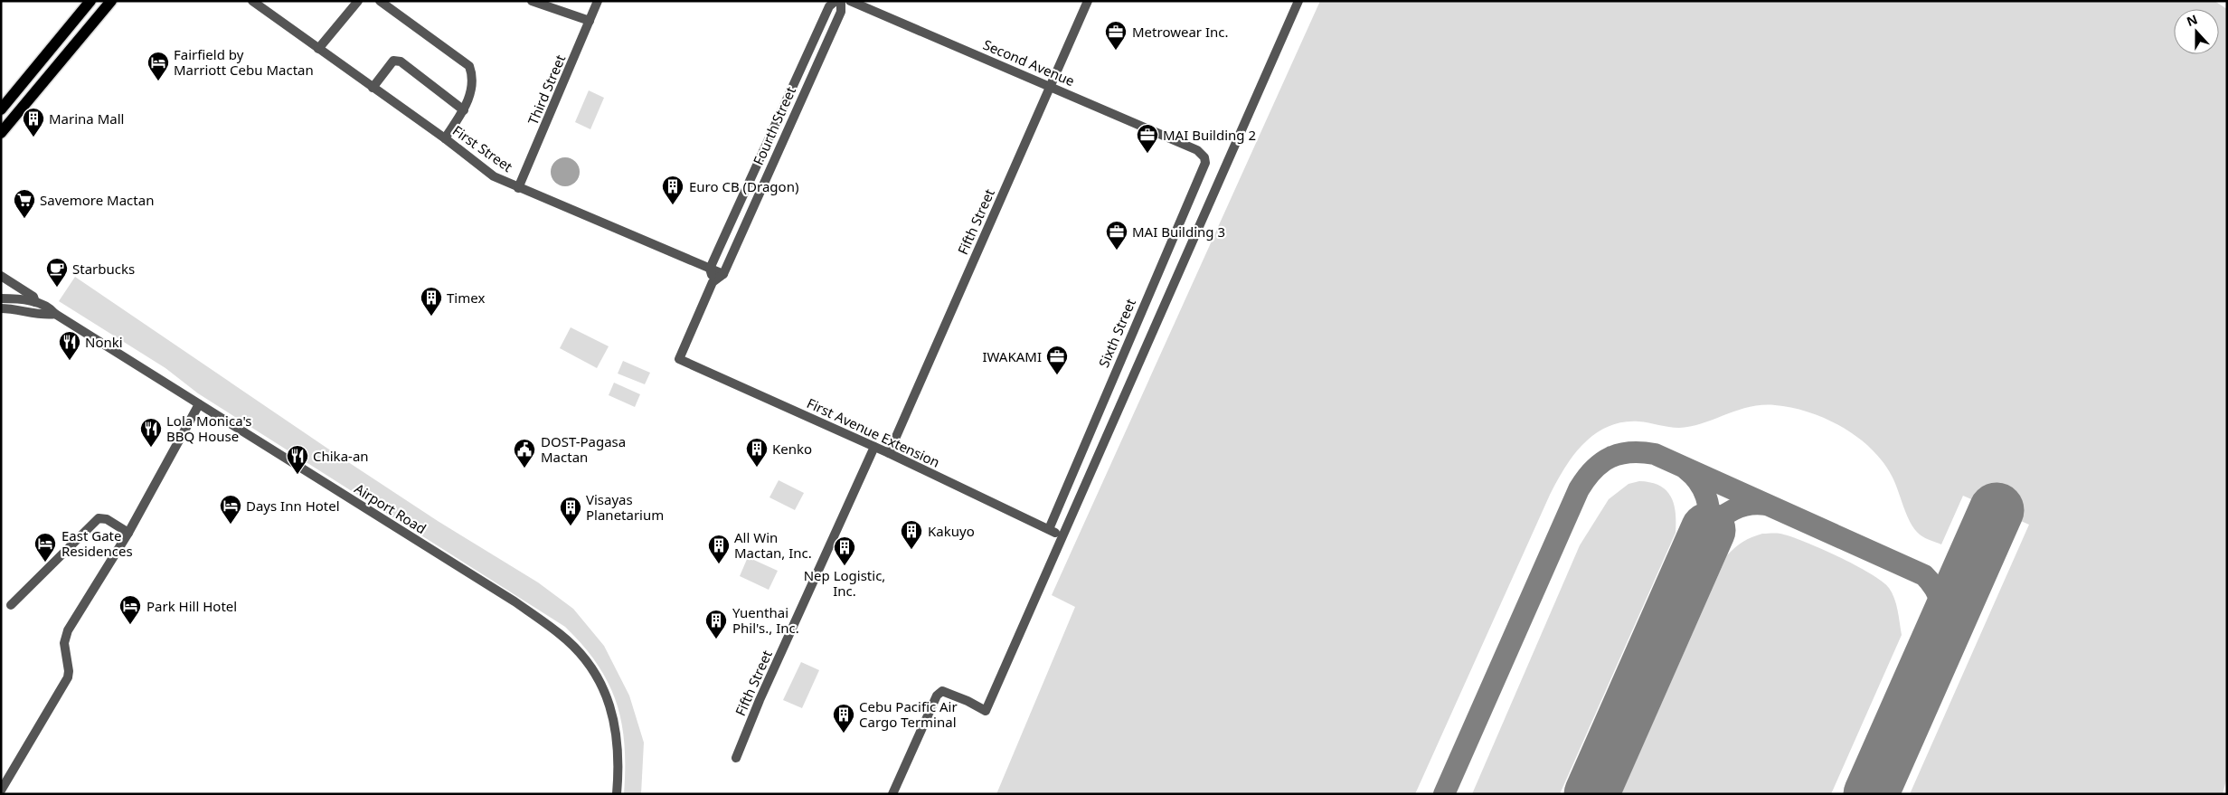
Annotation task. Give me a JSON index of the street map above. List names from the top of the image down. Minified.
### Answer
{"streets":{"street":["Second Avenue","Third Street","Fourth Street","First Street","Fifth Street","Sixth Street","First Avenue Extension","Airport Road"]},"crossings":[["Second Avenue","Fifth Street"],["Second Avenue","Sixth Street"],["Third Street","First Street"],["Fourth Street","First Street"],["Fifth Street","First Avenue Extension"],["Sixth Street","First Avenue Extension"]],"places":{"office":["Metrowear Inc.","MAI Building 2","MAI Building 3","IWAKAMI"],"hotel":["Fairfield by Marriott Cebu Mactan","Days Inn Hotel","East Gate Residences","Park Hill Hotel"],"building":["Marina Mall","Euro CB (Dragon)","Timex","Kenko","Visayas Planetarium","Kakuyo","All Win Mactan, Inc.","Nep Logistic, Inc.","Yuenthai Phil's., Inc.","Cebu Pacific Air Cargo Terminal"],"supermarket":["Savemore Mactan"],"cafe":["Starbucks"],"restaurant":["Nonki","Lola Monica's BBQ House","Chika-an"],"public building":["DOST-Pagasa Mactan"]},"north":"top"}
